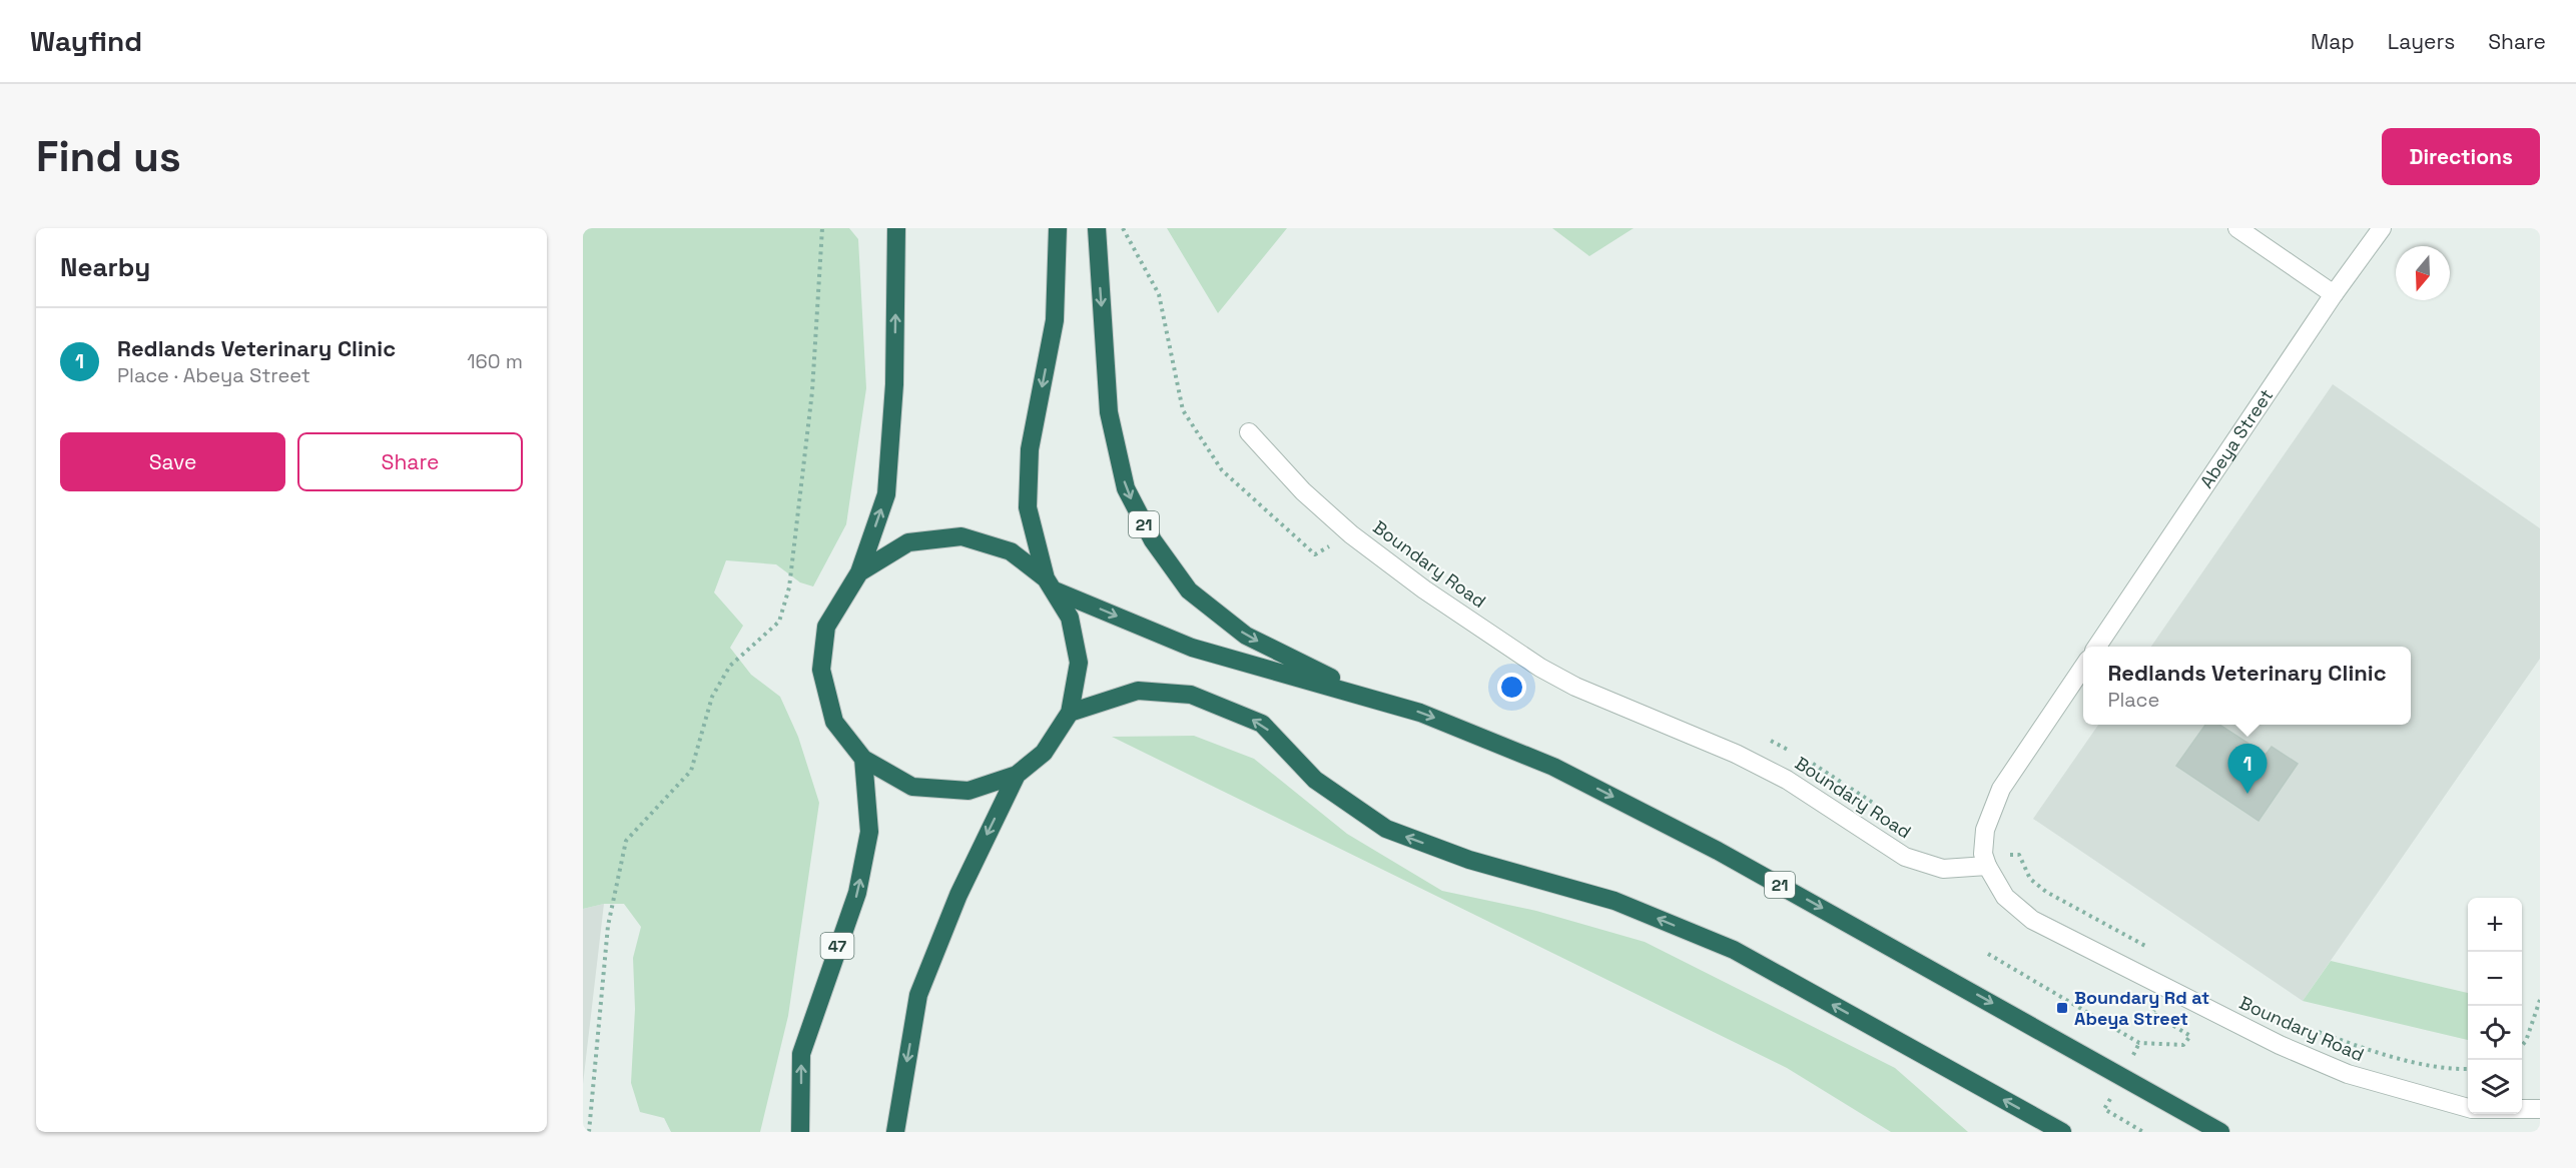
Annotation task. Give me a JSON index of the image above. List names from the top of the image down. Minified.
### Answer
{"streets":{"highway":["21","47"],"street":["Abeya Street","Boundary Road"]},"crossings":[["21","47"]],"places":{"transit":["Boundary Rd at Abeya Street"]},"north":"bottom","page":{"header":"Wayfind","nav":["Map","Layers","Share"],"buttons":["Directions",["Save","Share"]],"title":"Find us","heading":"Nearby","list":[{"mark":"1","name":"Redlands Veterinary Clinic","note":"Place · Abeya Street","value":"160 m"}],"popup":["Redlands Veterinary Clinic","Place"],"pins":"1","map_buttons":["+","−"]}}
